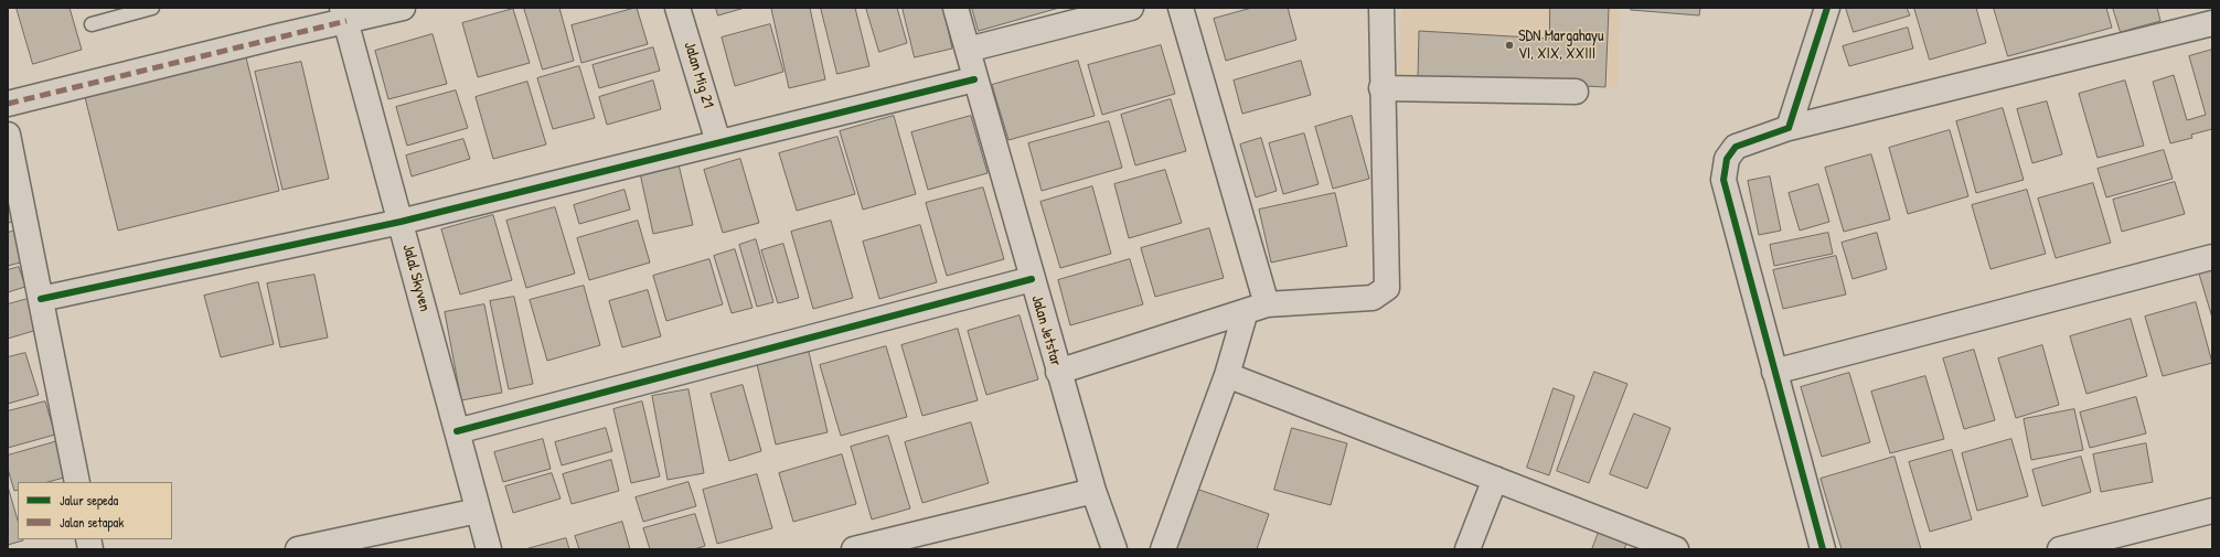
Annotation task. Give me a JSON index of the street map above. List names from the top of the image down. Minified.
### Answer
{"streets":{"street":["Jalan Mig 21","Jalal Skyven","Jalan Jetstar"]},"places":["SDN Margahayu VI, XIX, XXIII"],"legend":["Jalur sepeda","Jalan setapak"]}
